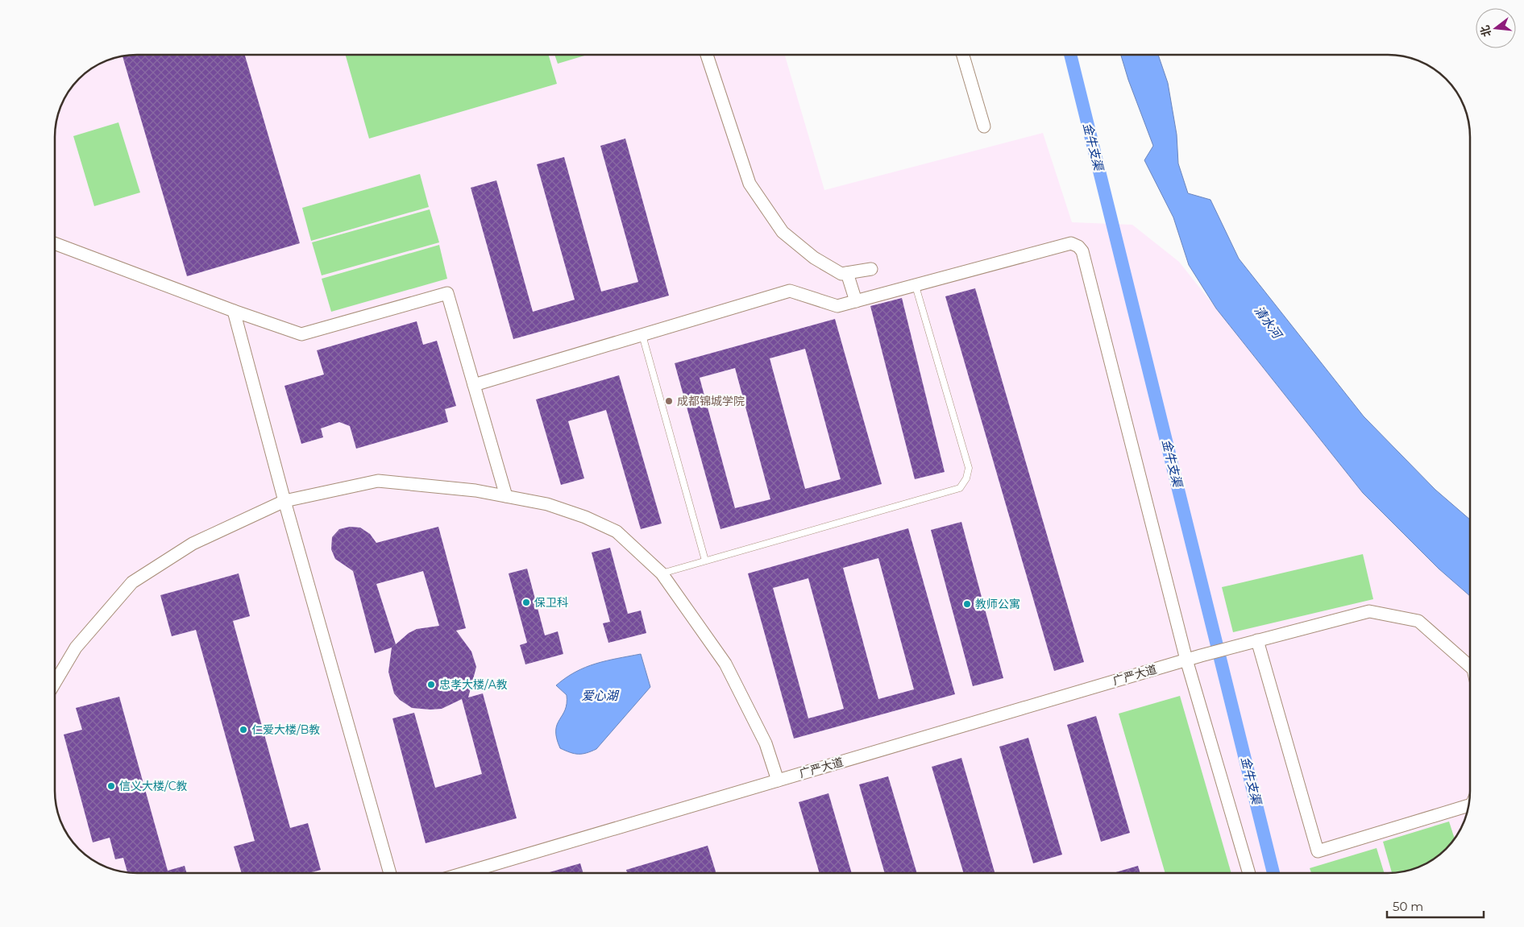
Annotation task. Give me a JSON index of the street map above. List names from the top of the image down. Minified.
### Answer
{"streets":{"street":["广严大道"]},"water":["金牛支渠","清水河","爱心湖"],"places":["成都锦城学院","保卫科","教师公寓","忠孝大楼/A教","仁爱大楼/B教","信义大楼/C教"],"scale_bar":"50 m","north":"left"}
